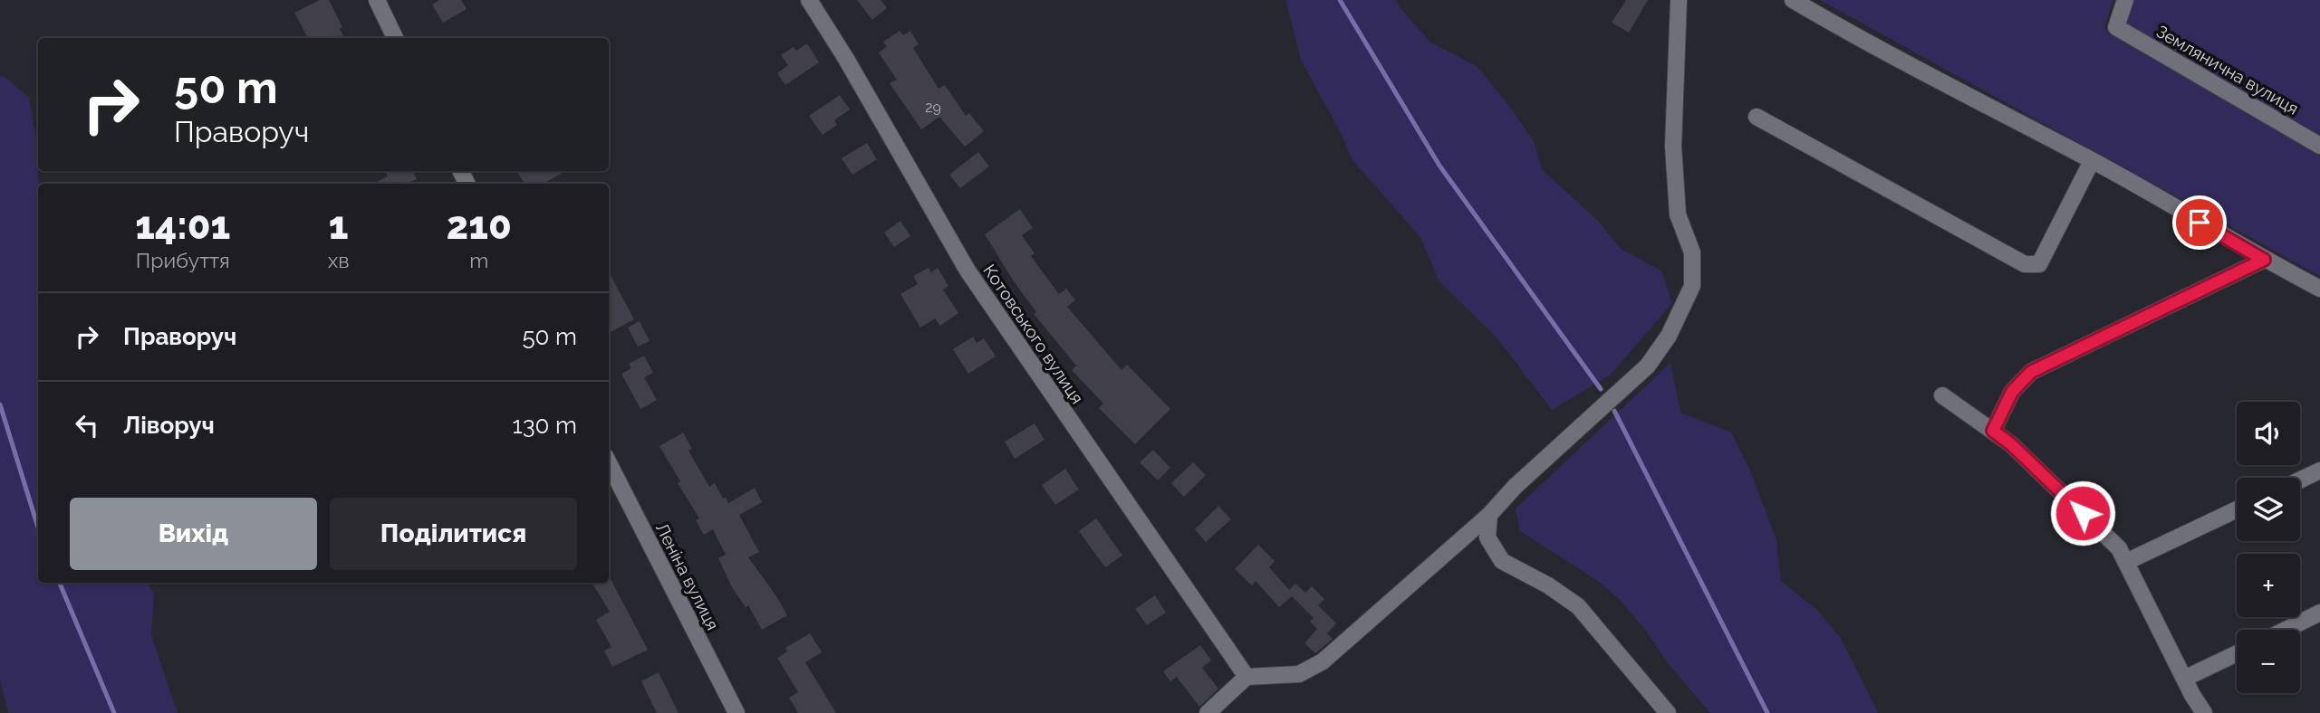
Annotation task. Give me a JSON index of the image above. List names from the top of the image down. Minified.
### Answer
{"streets":{"street":["Землянична вулиця","Котовського вулиця","Леніна вулиця"]},"house_numbers":["29"],"page":{"turn":["50 m","Праворуч"],"eta":["14:01","Прибуття","1","хв","210","m"],"list":[{"name":"Праворуч","value":"50 m"},{"name":"Ліворуч","value":"130 m"}],"map_buttons":["+","−"],"buttons":["Вихід","Поділитися"]}}
